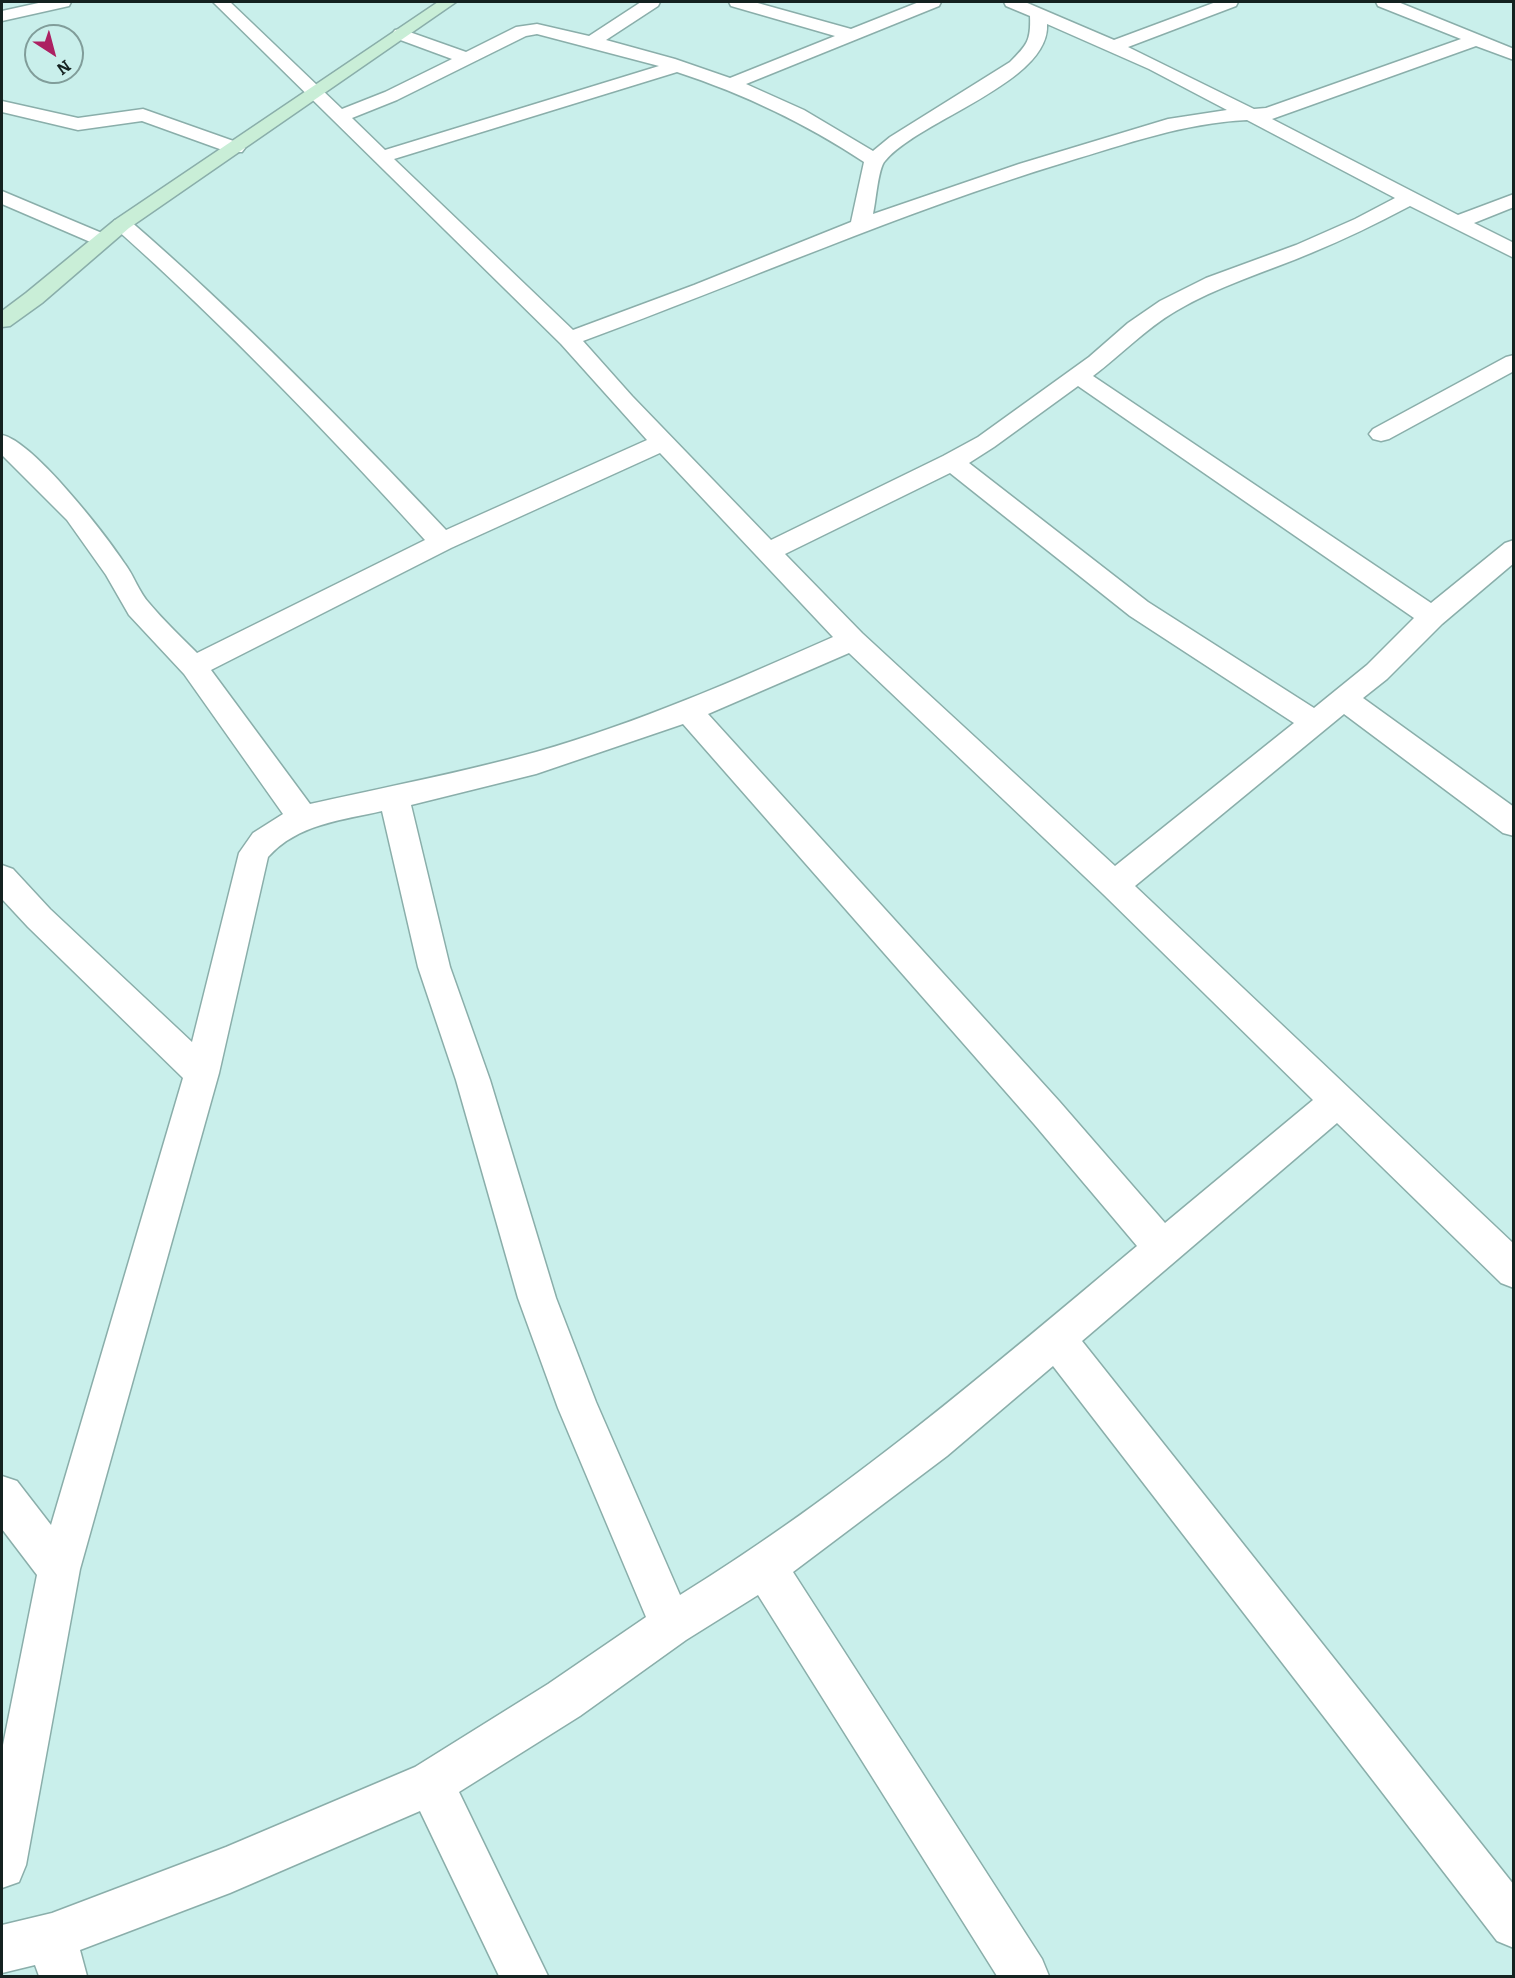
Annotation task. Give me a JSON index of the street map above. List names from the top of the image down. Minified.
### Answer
{"north":"bottom right"}
